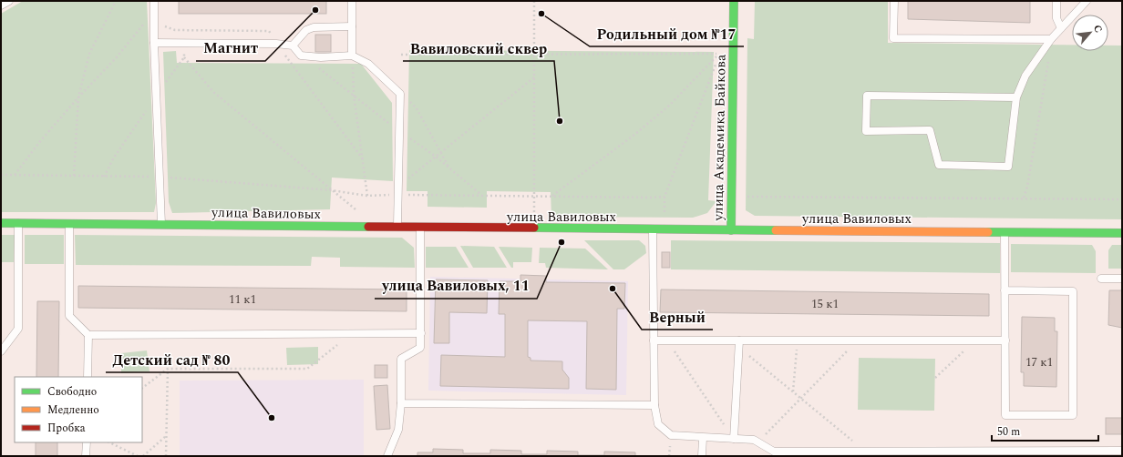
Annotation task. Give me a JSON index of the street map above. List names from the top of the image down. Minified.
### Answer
{"streets":{"street":["улица Академика Байкова","улица Вавиловых"]},"crossings":[["улица Академика Байкова","улица Вавиловых"]],"places":["Магнит","Родильный дом №17","Вавиловский сквер","улица Вавиловых, 11","Верный","Детский сад № 80"],"house_numbers":["11 к1","15 к1","17 к1"],"legend":["Свободно","Медленно","Пробка"],"scale_bar":"50 m","north":"top right"}
